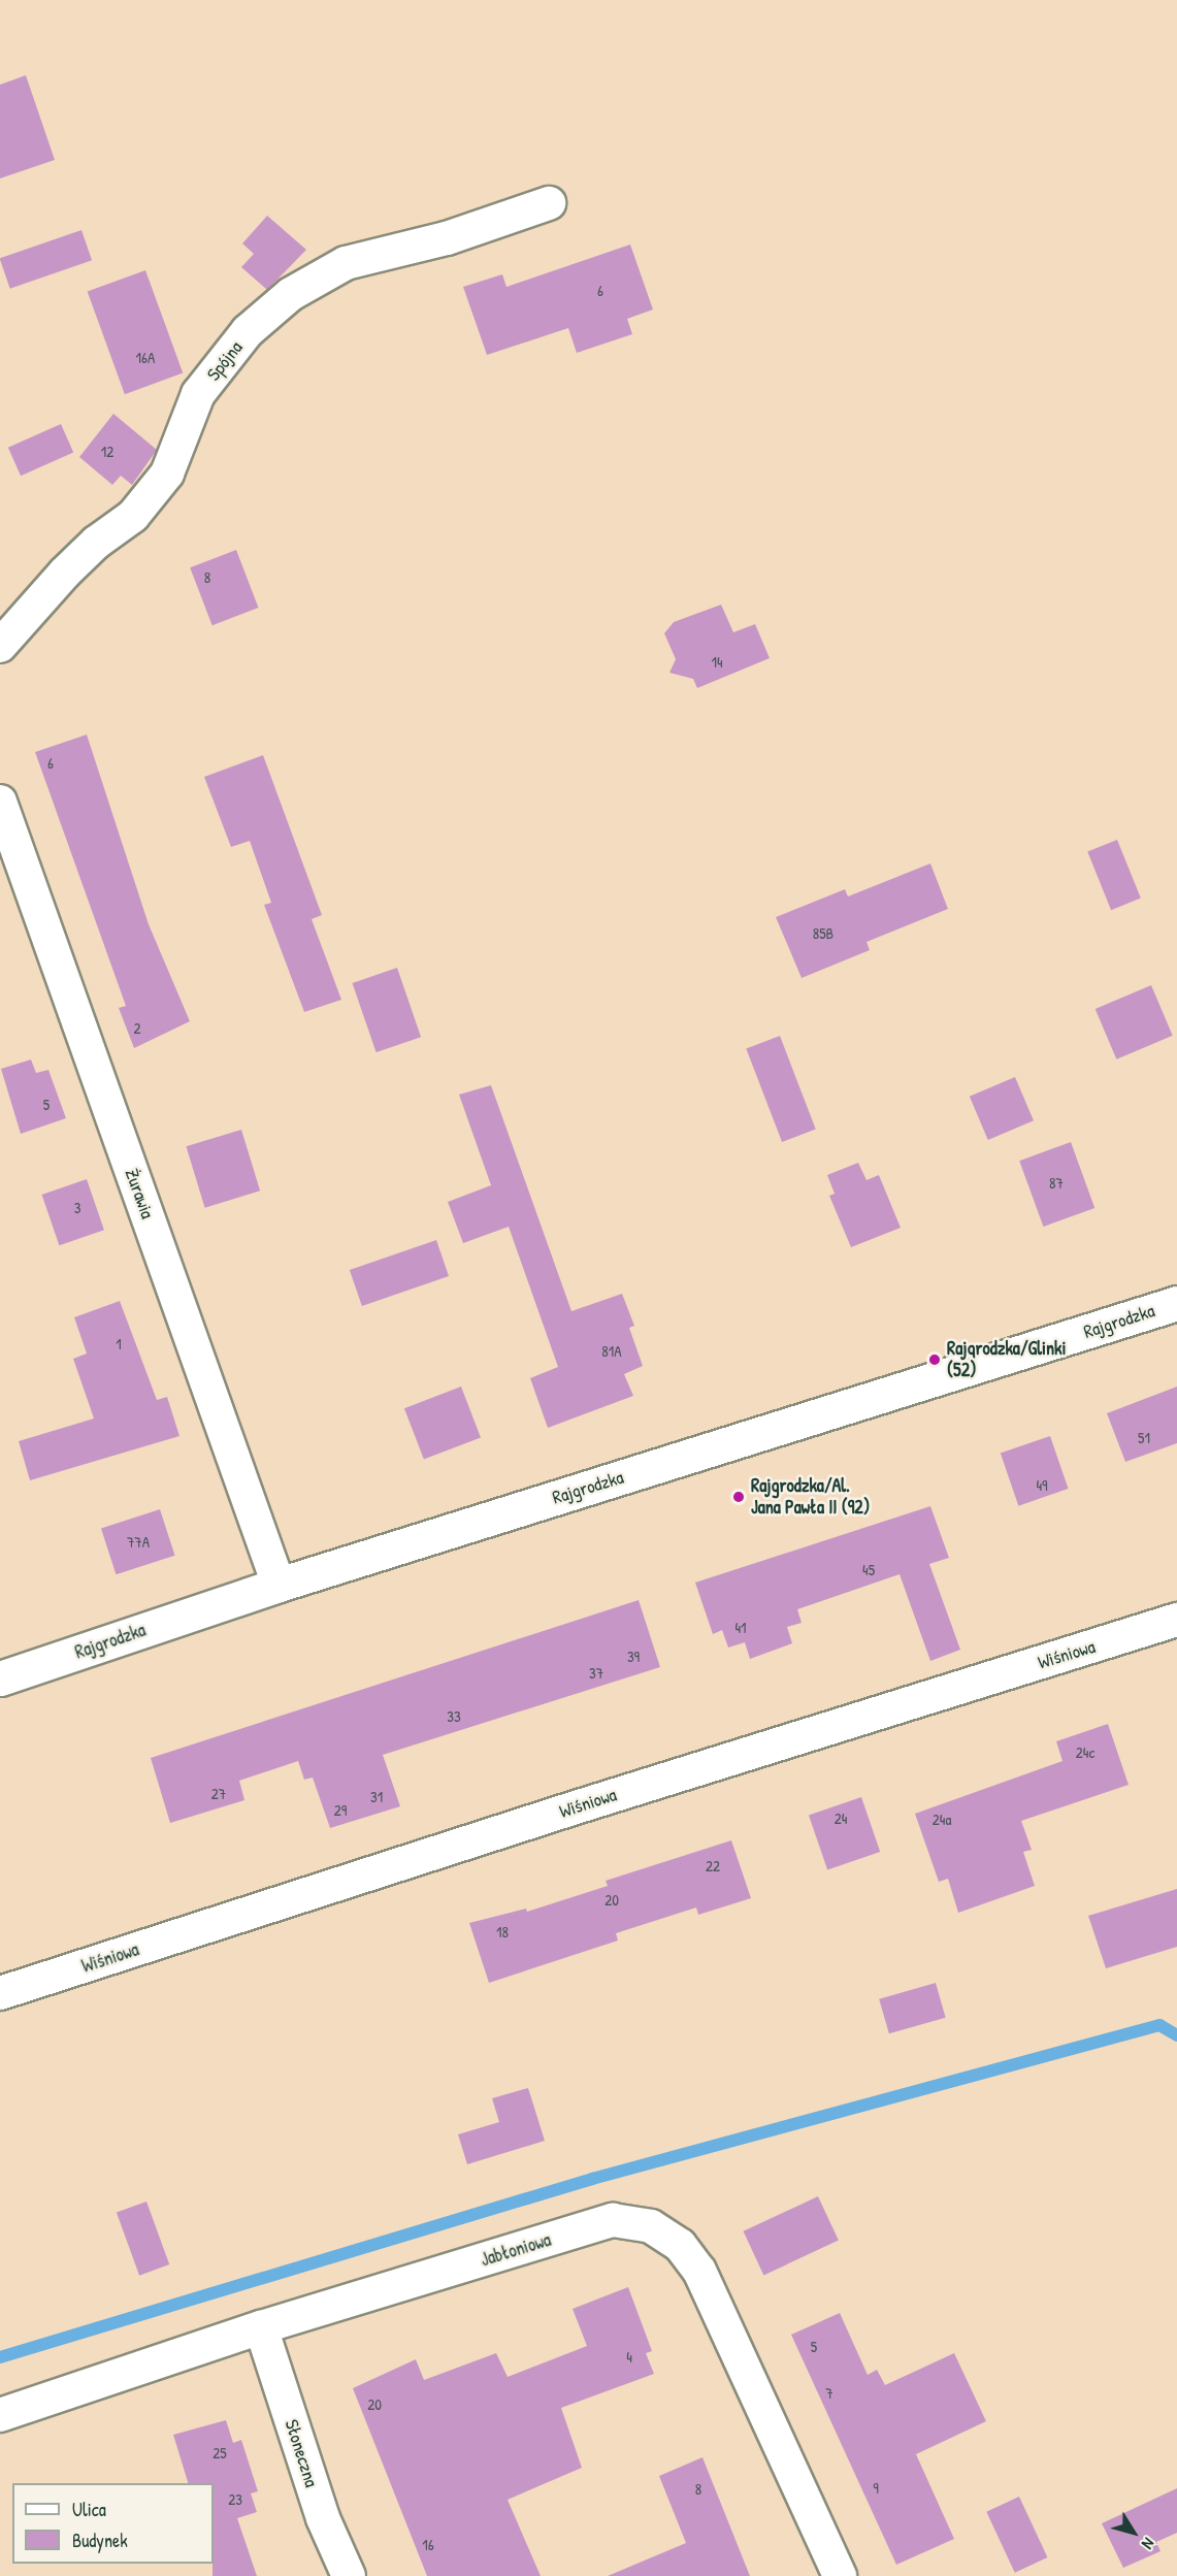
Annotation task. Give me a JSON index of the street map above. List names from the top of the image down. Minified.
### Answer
{"streets":{"street":["Spójna","Żurawia","Rajgrodzka","Wiśniowa","Jabłoniowa","Słoneczna"]},"crossings":[["Żurawia","Rajgrodzka"],["Jabłoniowa","Słoneczna"]],"places":["Rajgrodzka/Glinki (52)","Rajgrodzka/Al. Jana Pawła II (92)"],"house_numbers":["6","16A","12","8","14","6","85B","2","5","87","3","1","81A","51","49","77A","45","41","39","37","33","24c","27","31","29","24","24a","22","20","18","5","4","7","20","25","9","8","23","16"],"legend":["Ulica","Budynek"],"north":"bottom right"}
